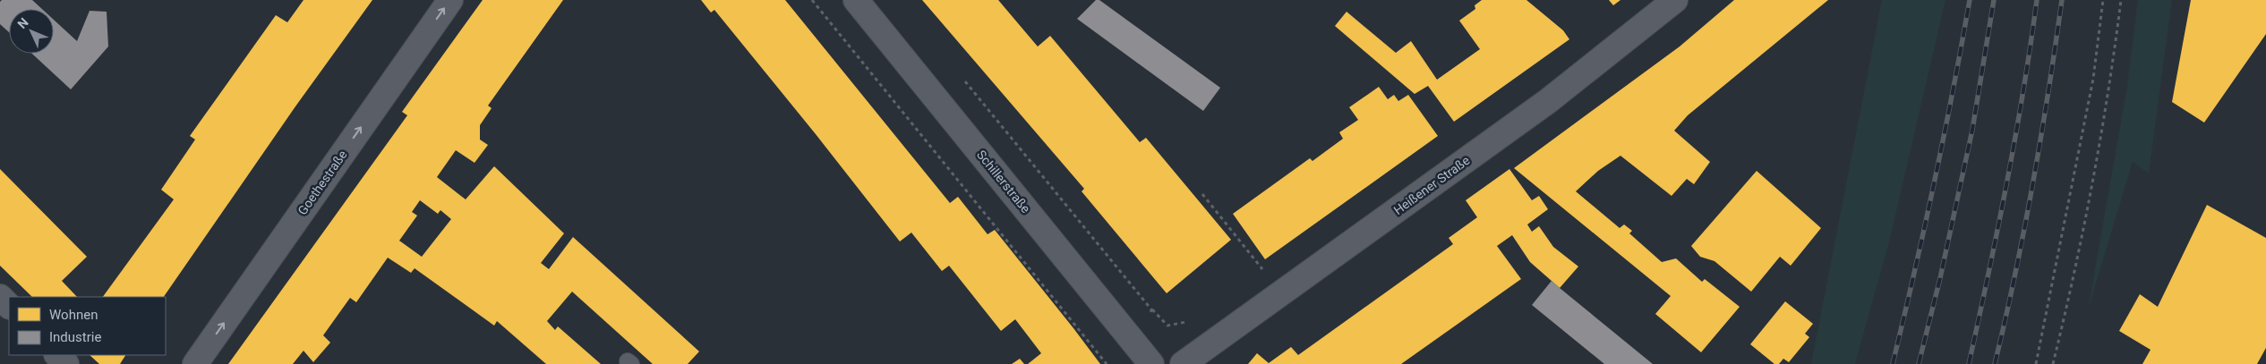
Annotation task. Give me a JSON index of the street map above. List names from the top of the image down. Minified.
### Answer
{"streets":{"street":["Schillerstraße","Goethestraße","Heißener Straße"]},"one_way":["Goethestraße"],"legend":["Wohnen","Industrie"],"north":"top left"}
